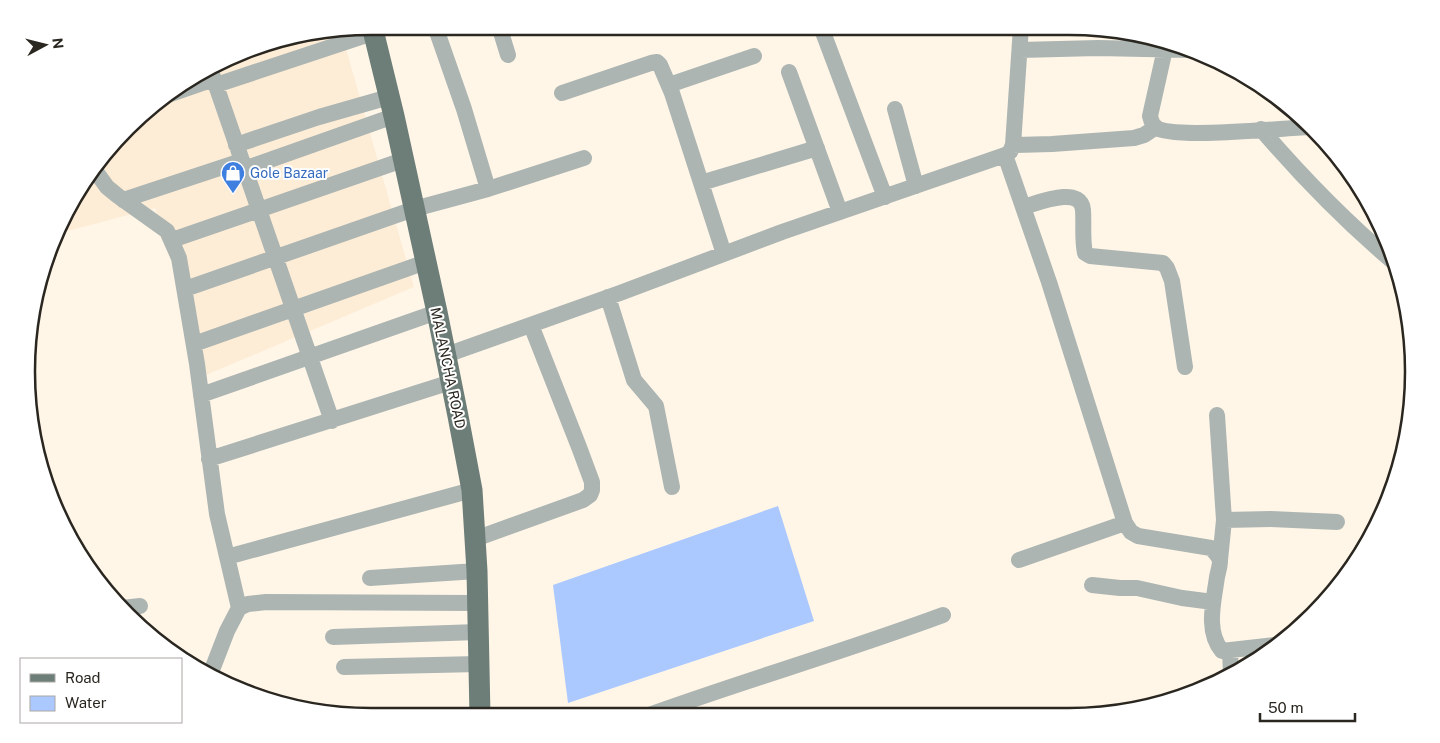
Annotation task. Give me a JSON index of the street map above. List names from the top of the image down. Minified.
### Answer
{"streets":{"main road":["MALANCHA ROAD"]},"places":{"shop":["Gole Bazaar"]},"legend":["Road","Water"],"scale_bar":"50 m","north":"right"}
